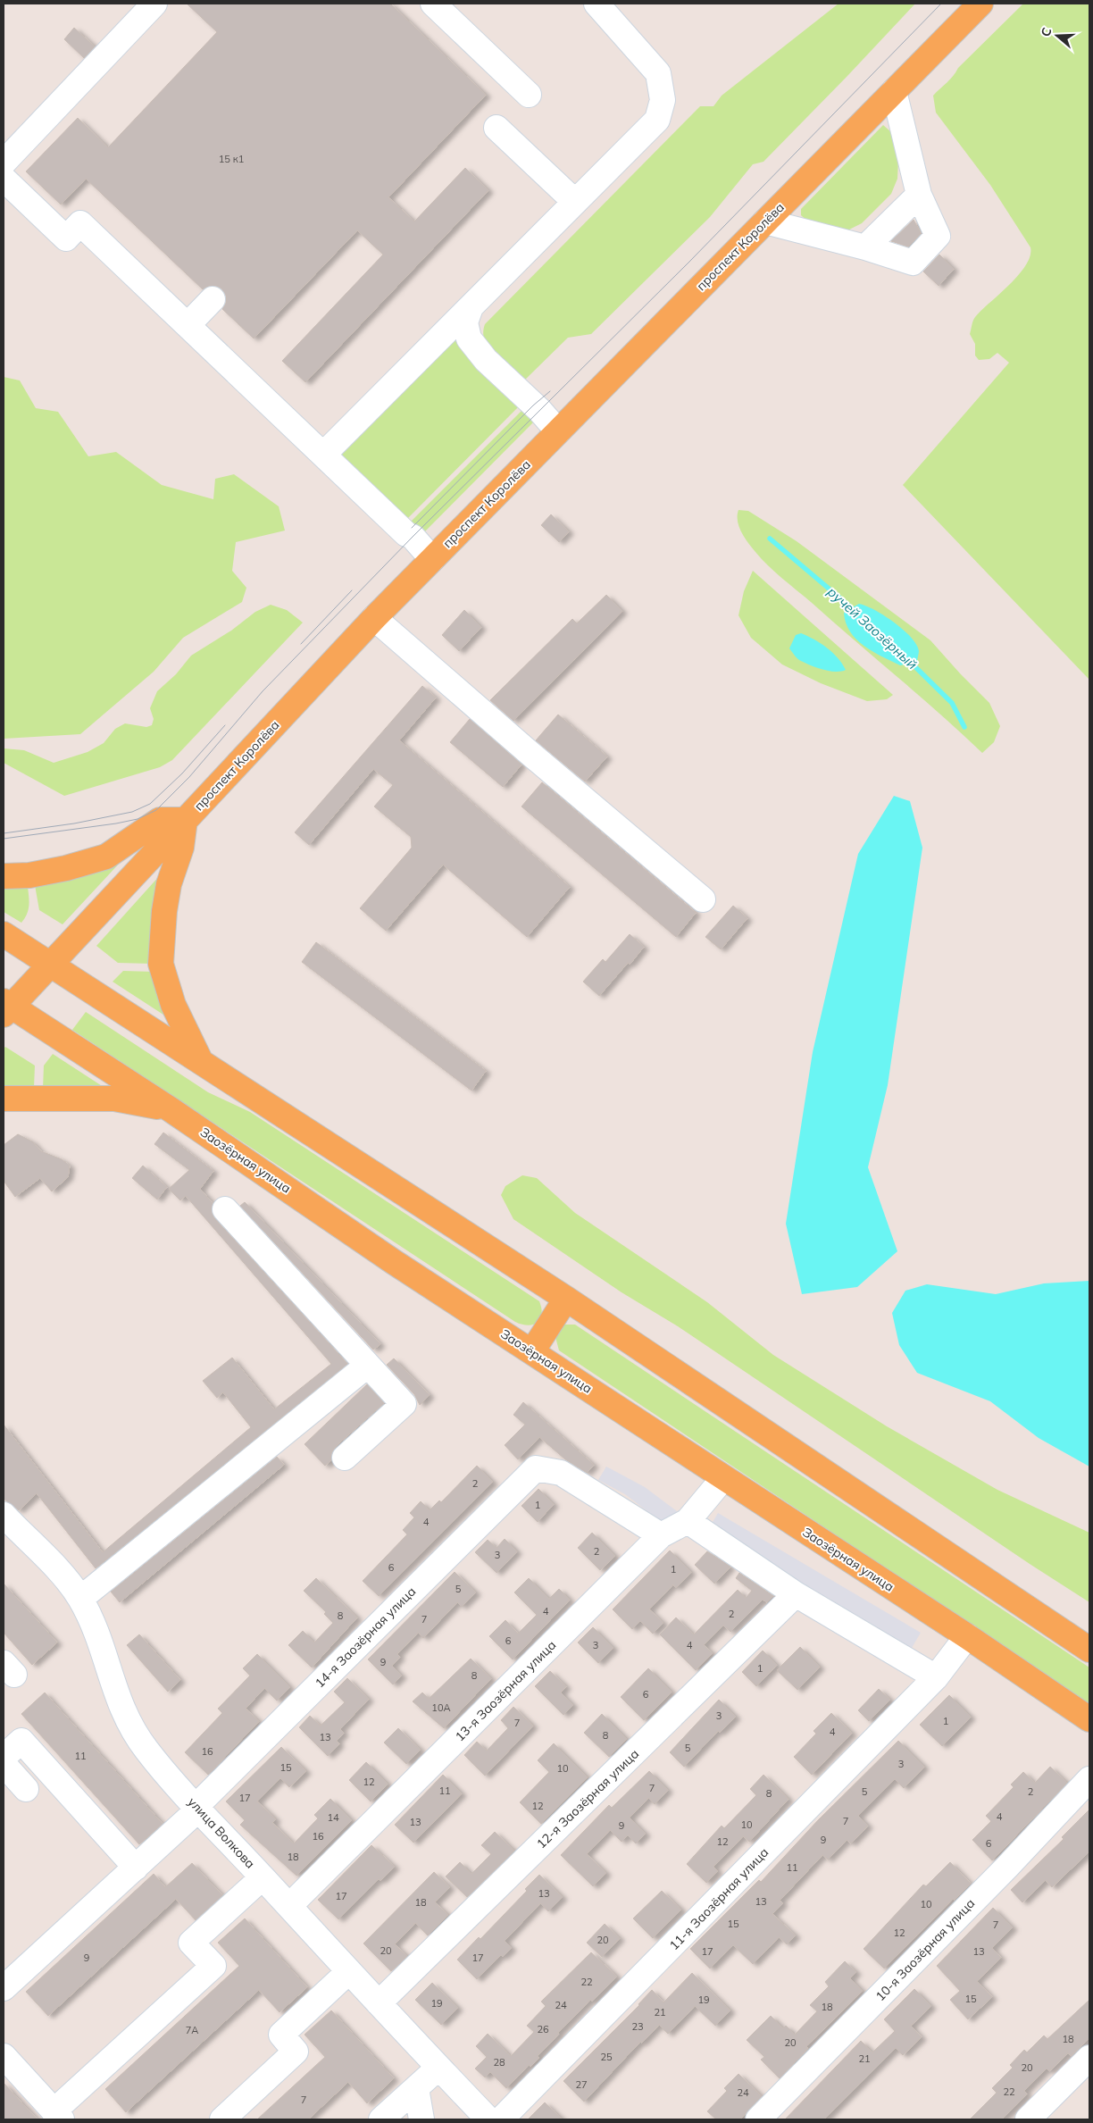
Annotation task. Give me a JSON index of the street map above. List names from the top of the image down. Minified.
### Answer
{"streets":{"main road":["проспект Королёва","Заозёрная улица"],"street":["14-я Заозёрная улица","13-я Заозёрная улица","12-я Заозёрная улица","улица Волкова","11-я Заозёрная улица","10-я Заозёрная улица"]},"crossings":[["проспект Королёва","Заозёрная улица"],["Заозёрная улица","13-я Заозёрная улица"],["Заозёрная улица","11-я Заозёрная улица"],["14-я Заозёрная улица","13-я Заозёрная улица"],["14-я Заозёрная улица","улица Волкова"],["13-я Заозёрная улица","улица Волкова"],["12-я Заозёрная улица","улица Волкова"]],"water":["ручей Заозёрный"],"house_numbers":["15 к1","2","1","4","2","3","6","1","5","4","2","8","7","6","3","4","9","1","8","6","10А","3","1","7","4","8","13","5","16","11","3","15","10","12","7","11","5","2","8","17","12","4","14","7","13","10","9","16","9","12","6","18","11","13","17","13","18","10","15","7","12","20","20","17","13","9","17","22","15","19","19","24","18","21","23","26","7А","18","20","25","21","28","20","27","22","24","7"],"north":"left"}
